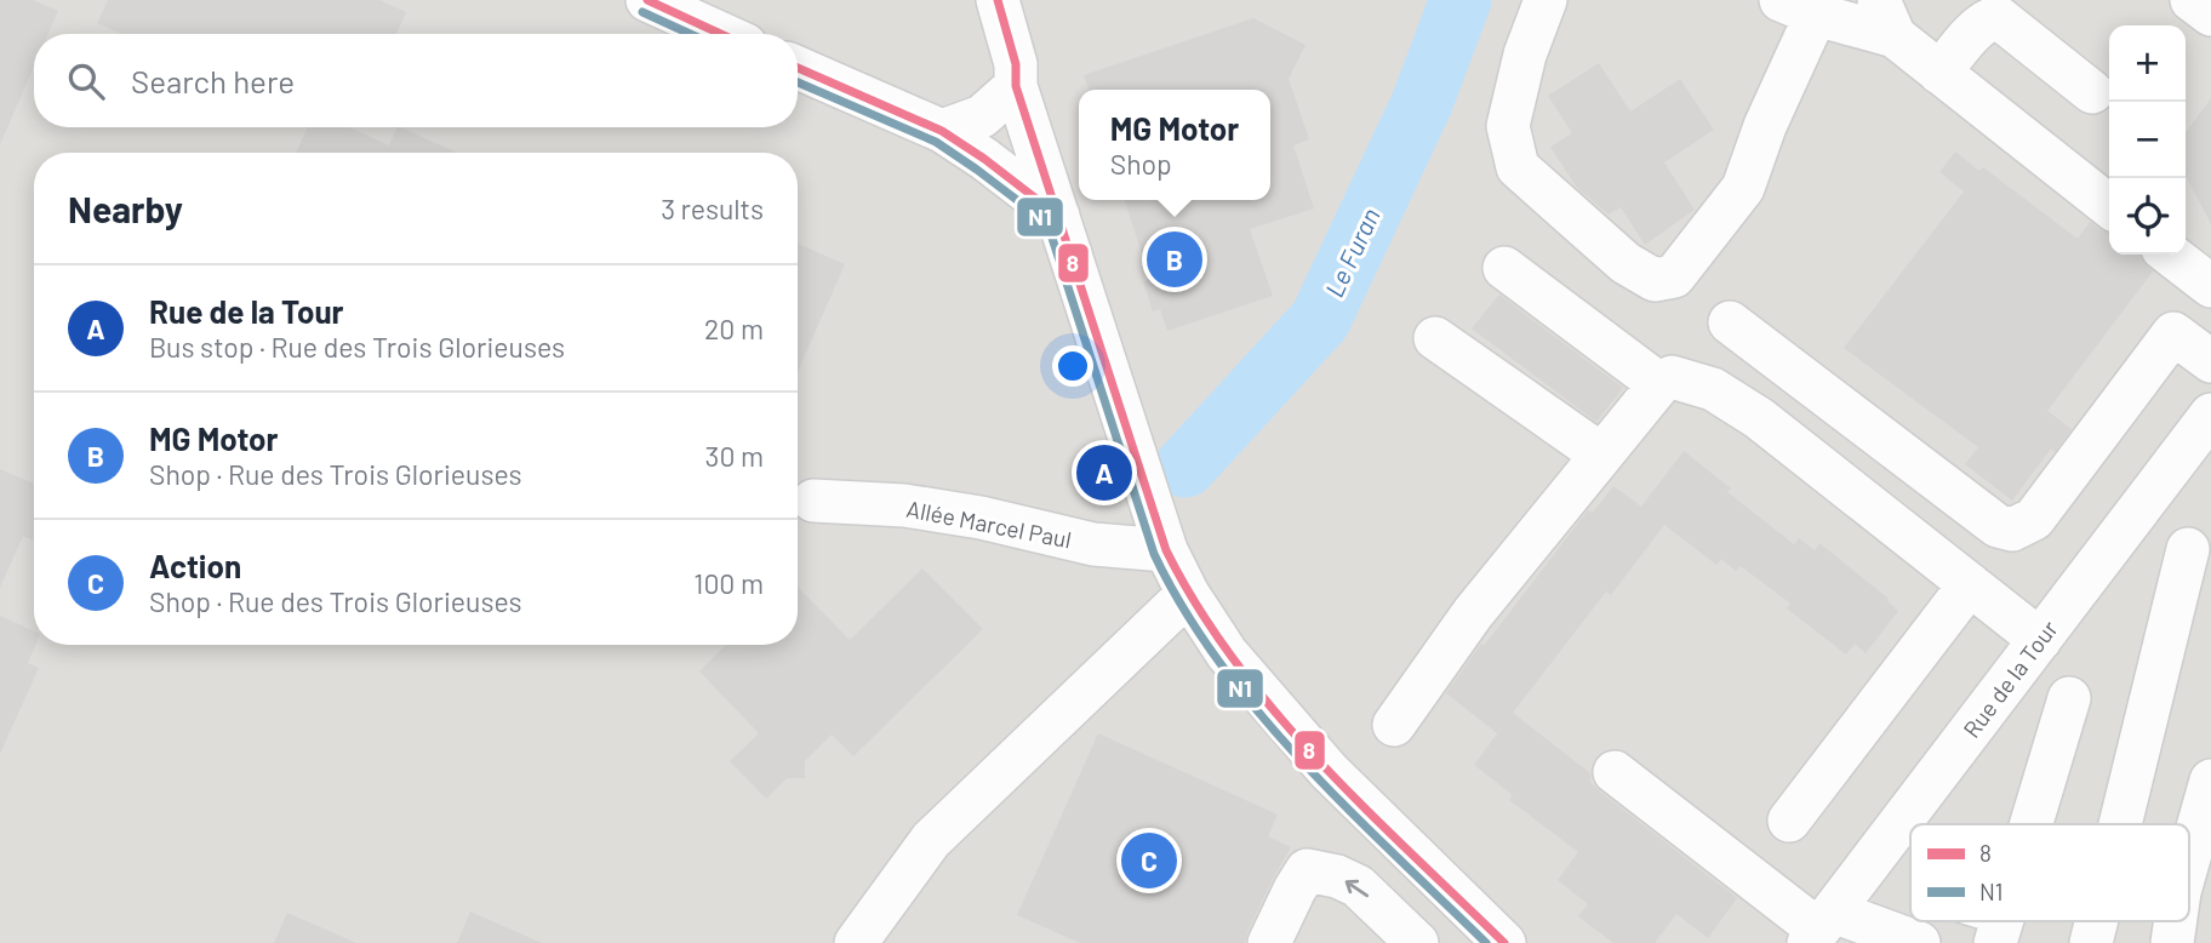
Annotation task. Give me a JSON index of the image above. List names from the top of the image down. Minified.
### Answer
{"streets":{"street":["Allée Marcel Paul","Rue de la Tour"]},"water":["Le Furan"],"lines":["transit line 8","transit line N1"],"legend":["8","N1"],"page":{"map_buttons":["+","−"],"search":"Search here","popup":["MG Motor","Shop"],"heading":["Nearby","3 results"],"pins":["B","A","C"],"list":[{"mark":"A","name":"Rue de la Tour","note":"Bus stop · Rue des Trois Glorieuses","value":"20 m"},{"mark":"B","name":"MG Motor","note":"Shop · Rue des Trois Glorieuses","value":"30 m"},{"mark":"C","name":"Action","note":"Shop · Rue des Trois Glorieuses","value":"100 m"}]}}
